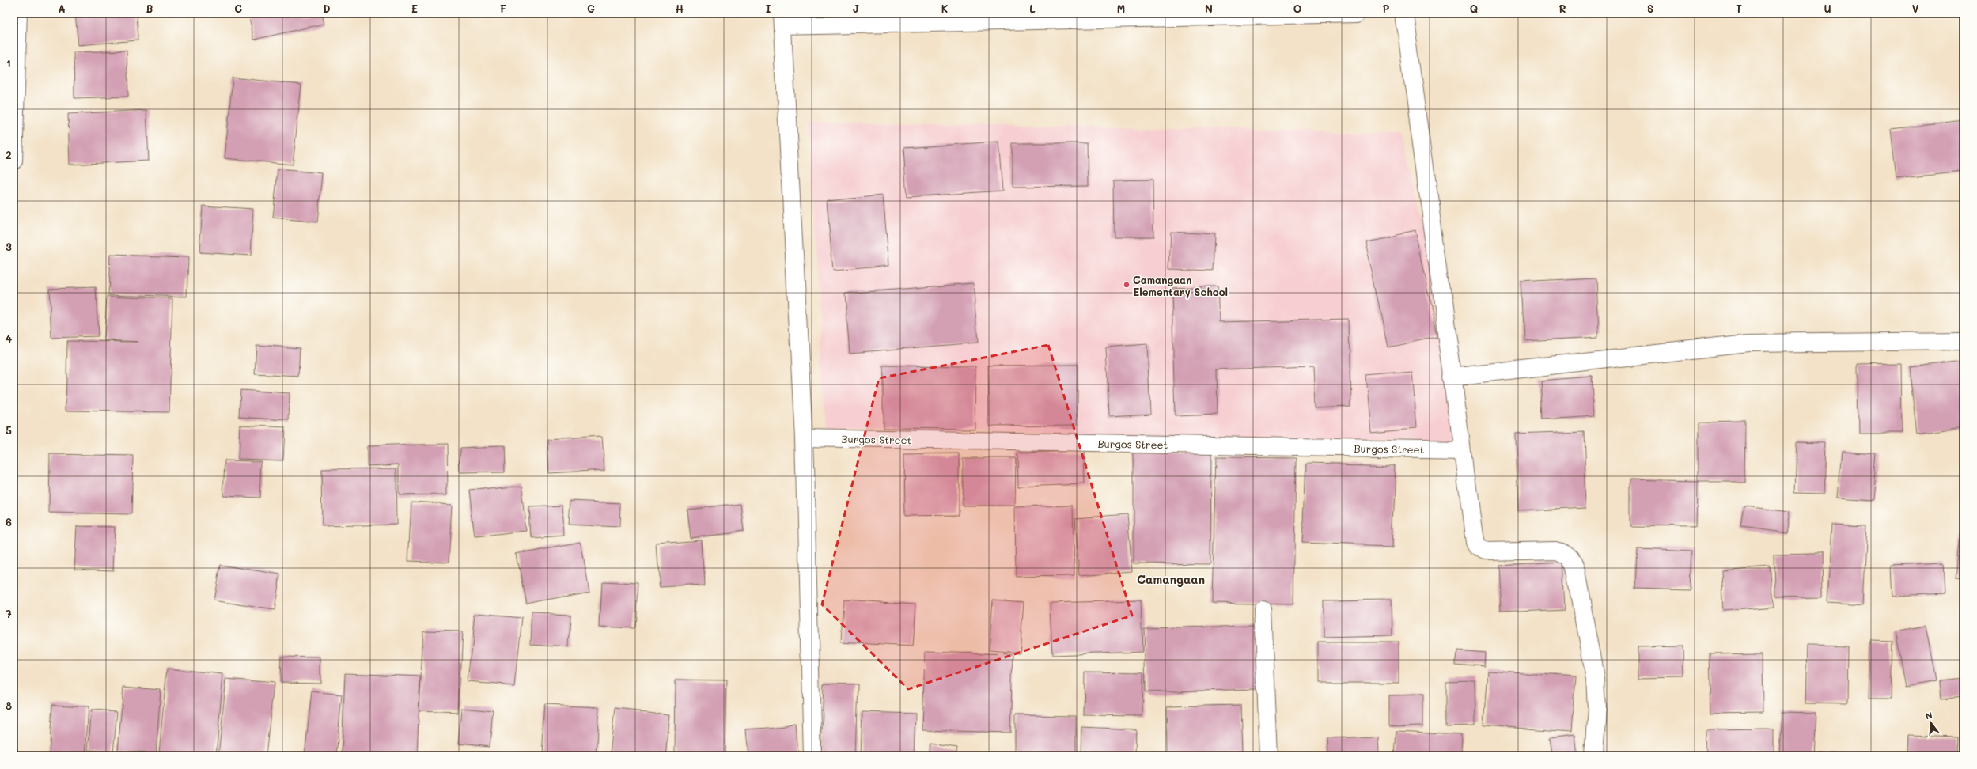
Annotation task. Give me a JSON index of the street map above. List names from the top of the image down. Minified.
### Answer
{"streets":{"street":["Burgos Street"]},"districts":["Camangaan"],"places":["Camangaan Elementary School"],"north":"top","grid":{"columns":["A","B","C","D","E","F","G","H","I","J","K","L","M","N","O","P","Q","R","S","T","U","V"],"rows":["1","2","3","4","5","6","7","8"]}}
